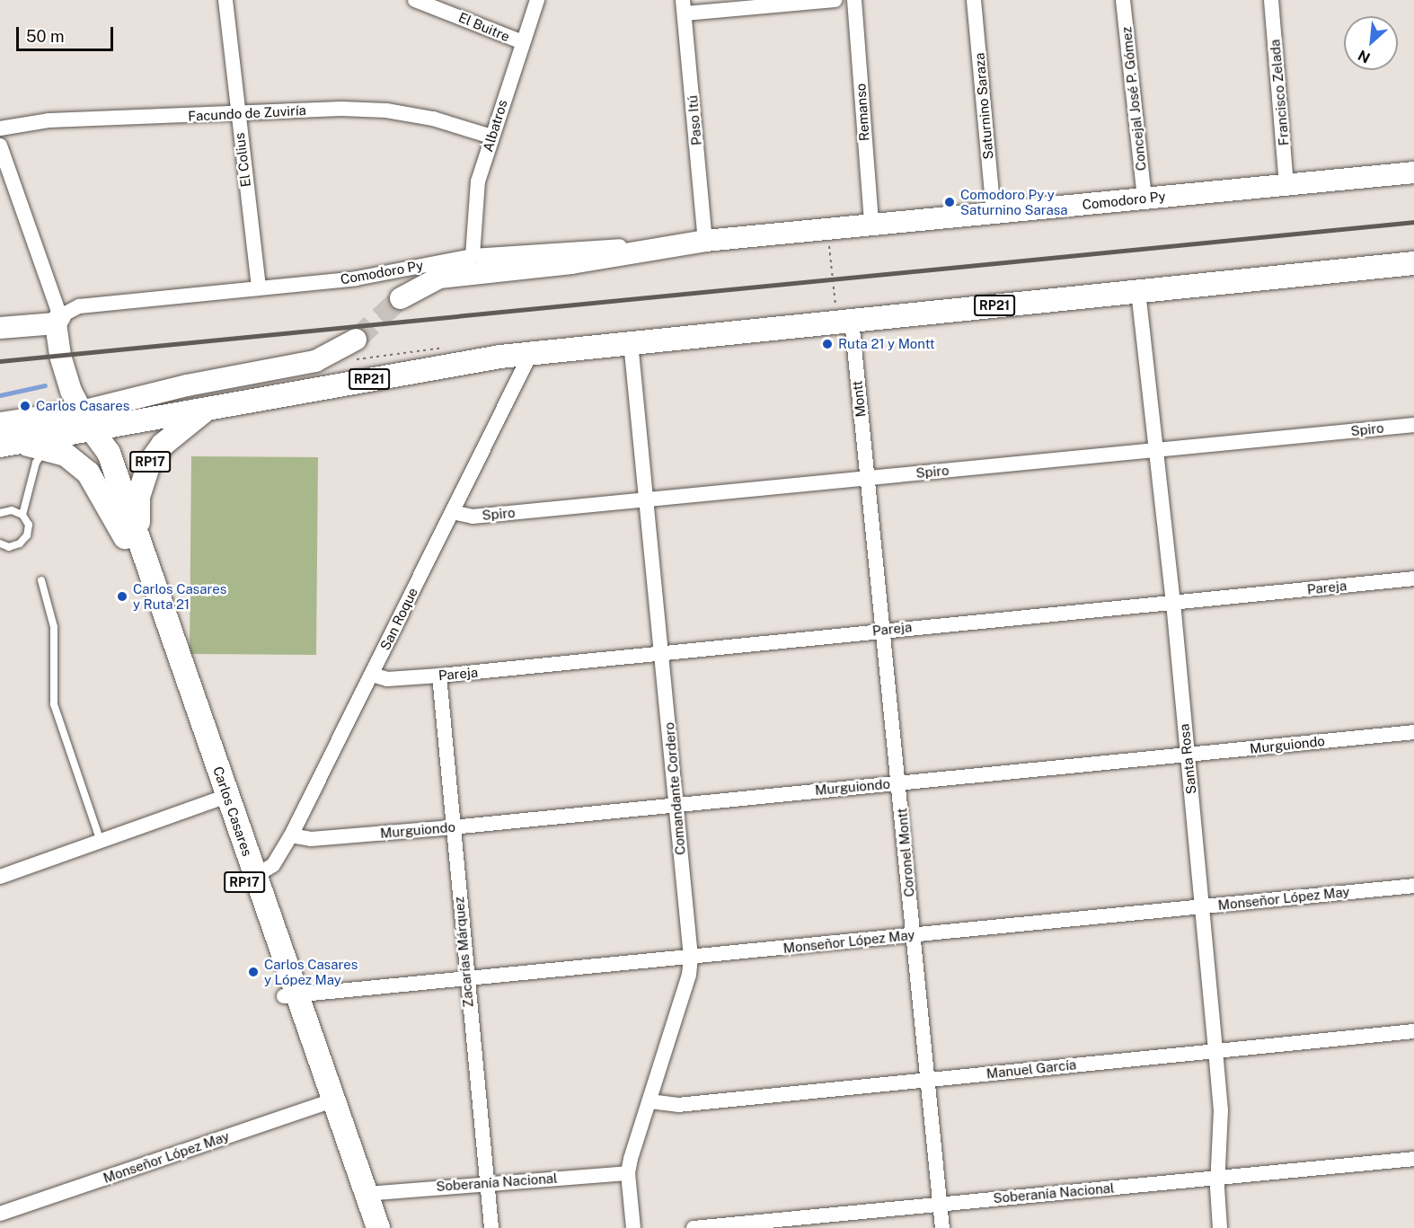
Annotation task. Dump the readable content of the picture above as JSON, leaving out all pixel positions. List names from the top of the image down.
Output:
{
  "streets": {
    "main road": [
      "Comodoro Py",
      "RP21",
      "RP17",
      "Carlos Casares"
    ],
    "street": [
      "El Buitre",
      "Francisco Zelada",
      "Concejal José P. Gómez",
      "Saturnino Saraza",
      "Remanso",
      "Facundo de Zuviría",
      "Paso Itú",
      "Albatros",
      "El Colius",
      "Montt",
      "Spiro",
      "Pareja",
      "San Roque",
      "Murguiondo",
      "Santa Rosa",
      "Comandante Cordero",
      "Coronel Montt",
      "Monseñor López May",
      "Zacarías Márquez",
      "Manuel García",
      "Soberanía Nacional"
    ]
  },
  "crossings": [
    ["El Buitre", "Albatros"],
    ["Francisco Zelada", "Comodoro Py"],
    ["Concejal José P. Gómez", "Comodoro Py"],
    ["Saturnino Saraza", "Comodoro Py"],
    ["Remanso", "Comodoro Py"],
    ["Facundo de Zuviría", "Albatros"],
    ["Facundo de Zuviría", "El Colius"],
    ["Paso Itú", "Comodoro Py"],
    ["Albatros", "Comodoro Py"],
    ["El Colius", "Comodoro Py"],
    ["Comodoro Py", "Carlos Casares"],
    ["RP21", "Montt"],
    ["RP21", "RP17"],
    ["RP21", "San Roque"],
    ["RP21", "Santa Rosa"],
    ["RP21", "Comandante Cordero"],
    ["RP21", "Carlos Casares"],
    ["Montt", "Spiro"],
    ["Montt", "Coronel Montt"],
    ["Spiro", "San Roque"],
    ["Spiro", "Santa Rosa"],
    ["Spiro", "Comandante Cordero"],
    ["Spiro", "Coronel Montt"],
    ["RP17", "Carlos Casares"],
    ["Pareja", "San Roque"],
    ["Pareja", "Santa Rosa"],
    ["Pareja", "Comandante Cordero"],
    ["Pareja", "Coronel Montt"],
    ["Pareja", "Zacarías Márquez"],
    ["San Roque", "Murguiondo"],
    ["San Roque", "Carlos Casares"],
    ["Murguiondo", "Santa Rosa"],
    ["Murguiondo", "Comandante Cordero"],
    ["Murguiondo", "Coronel Montt"],
    ["Murguiondo", "Zacarías Márquez"],
    ["Santa Rosa", "Monseñor López May"],
    ["Santa Rosa", "Manuel García"],
    ["Santa Rosa", "Soberanía Nacional"],
    ["Comandante Cordero", "Monseñor López May"],
    ["Comandante Cordero", "Manuel García"],
    ["Comandante Cordero", "Soberanía Nacional"],
    ["Carlos Casares", "Monseñor López May"],
    ["Carlos Casares", "Soberanía Nacional"],
    ["Coronel Montt", "Monseñor López May"],
    ["Coronel Montt", "Manuel García"],
    ["Coronel Montt", "Soberanía Nacional"],
    ["Monseñor López May", "Zacarías Márquez"],
    ["Zacarías Márquez", "Soberanía Nacional"]
  ],
  "places": [
    "Comodoro Py y Saturnino Sarasa",
    "Ruta 21 y Montt",
    "Carlos Casares",
    "Carlos Casares y Ruta 21",
    "Carlos Casares y López May"
  ],
  "scale_bar": "50 m",
  "north": "bottom left"
}
